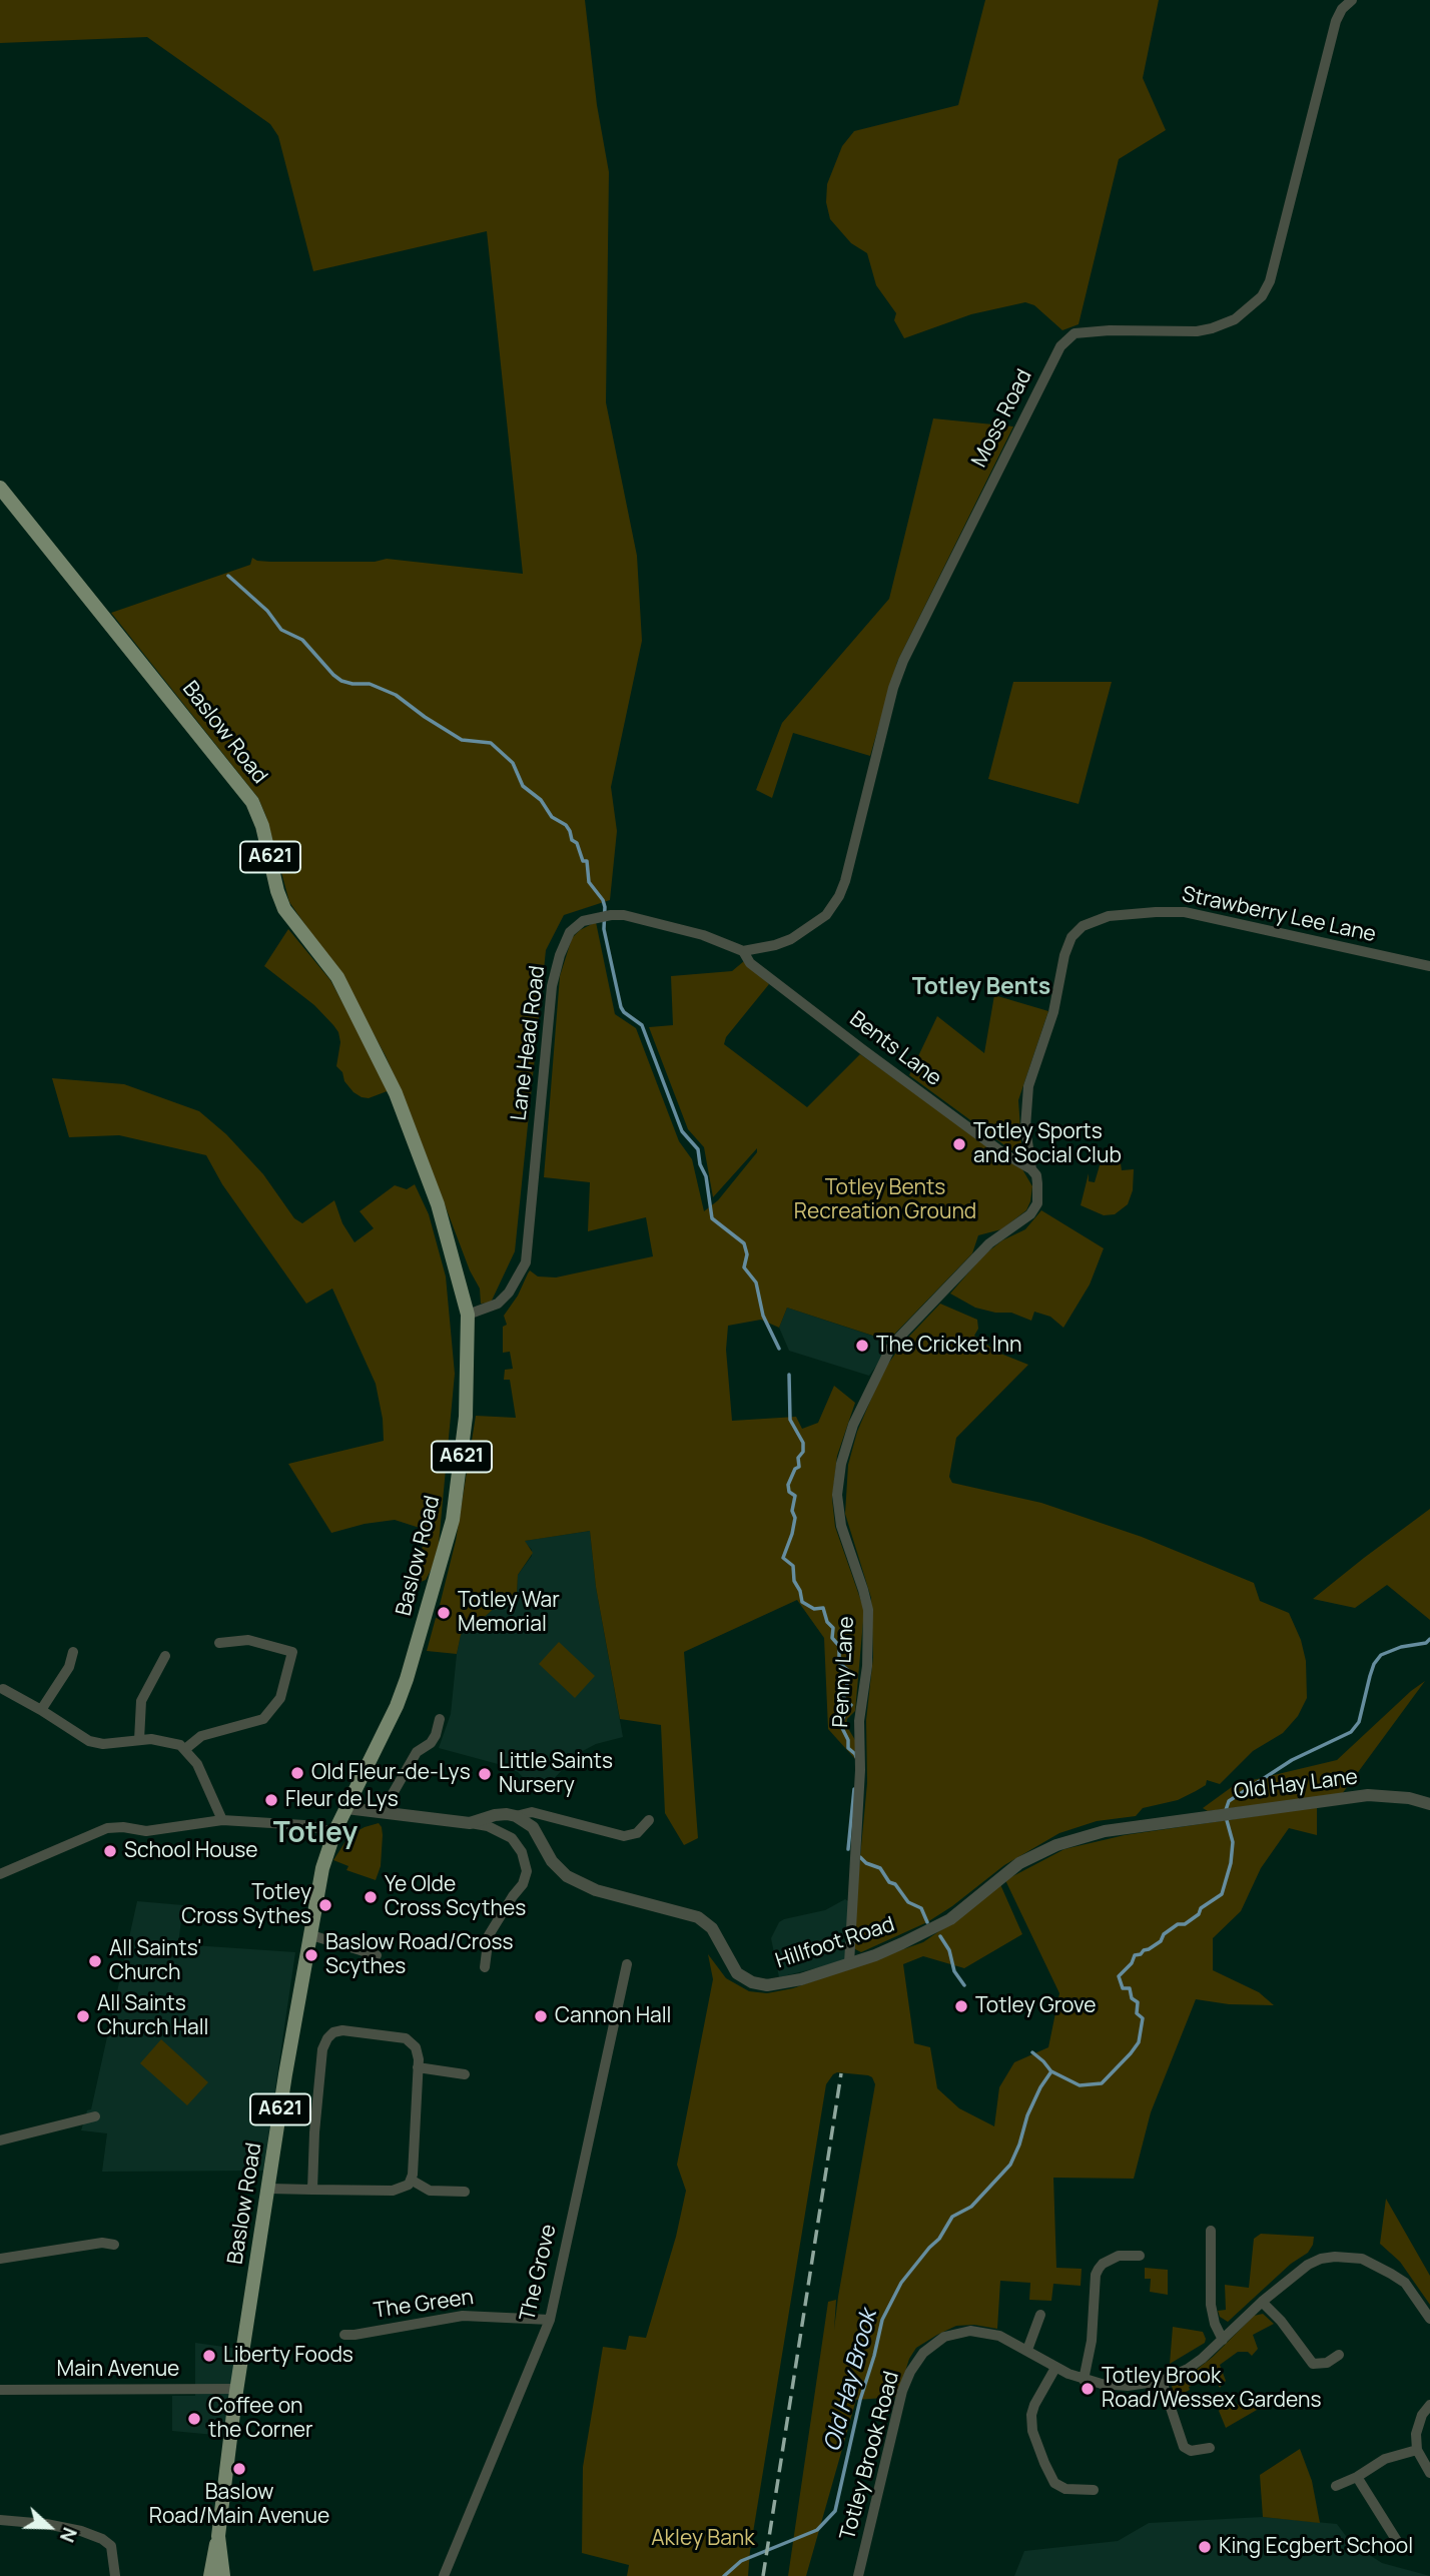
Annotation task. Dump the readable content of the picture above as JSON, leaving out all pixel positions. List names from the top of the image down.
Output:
{
  "streets": {
    "main road": ["Baslow Road", "A621"],
    "street": [
      "Moss Road",
      "Strawberry Lee Lane",
      "Lane Head Road",
      "Bents Lane",
      "Penny Lane",
      "Old Hay Lane",
      "Hillfoot Road",
      "The Grove",
      "The Green",
      "Main Avenue",
      "Totley Brook Road"
    ]
  },
  "crossings": [
    ["Moss Road", "Lane Head Road"],
    ["Moss Road", "Bents Lane"],
    ["Baslow Road", "A621"],
    ["Baslow Road", "Lane Head Road"],
    ["Baslow Road", "Main Avenue"],
    ["Strawberry Lee Lane", "Bents Lane"],
    ["Strawberry Lee Lane", "Penny Lane"],
    ["Lane Head Road", "Bents Lane"],
    ["Bents Lane", "Penny Lane"],
    ["Penny Lane", "Hillfoot Road"],
    ["Old Hay Lane", "Hillfoot Road"],
    ["The Grove", "The Green"]
  ],
  "districts": ["Totley Bents", "Totley"],
  "water": ["Old Hay Brook"],
  "parks": ["Totley Bents Recreation Ground", "Akley Bank"],
  "places": [
    "Totley Sports and Social Club",
    "The Cricket Inn",
    "Totley War Memorial",
    "Old Fleur-de-Lys",
    "Little Saints Nursery",
    "Fleur de Lys",
    "School House",
    "Ye Olde Cross Scythes",
    "Totley Cross Sythes",
    "Baslow Road/Cross Scythes",
    "All Saints' Church",
    "Totley Grove",
    "All Saints Church Hall",
    "Cannon Hall",
    "Liberty Foods",
    "Totley Brook Road/Wessex Gardens",
    "Coffee on the Corner",
    "Baslow Road/Main Avenue",
    "King Ecgbert School"
  ],
  "north": "right"
}
